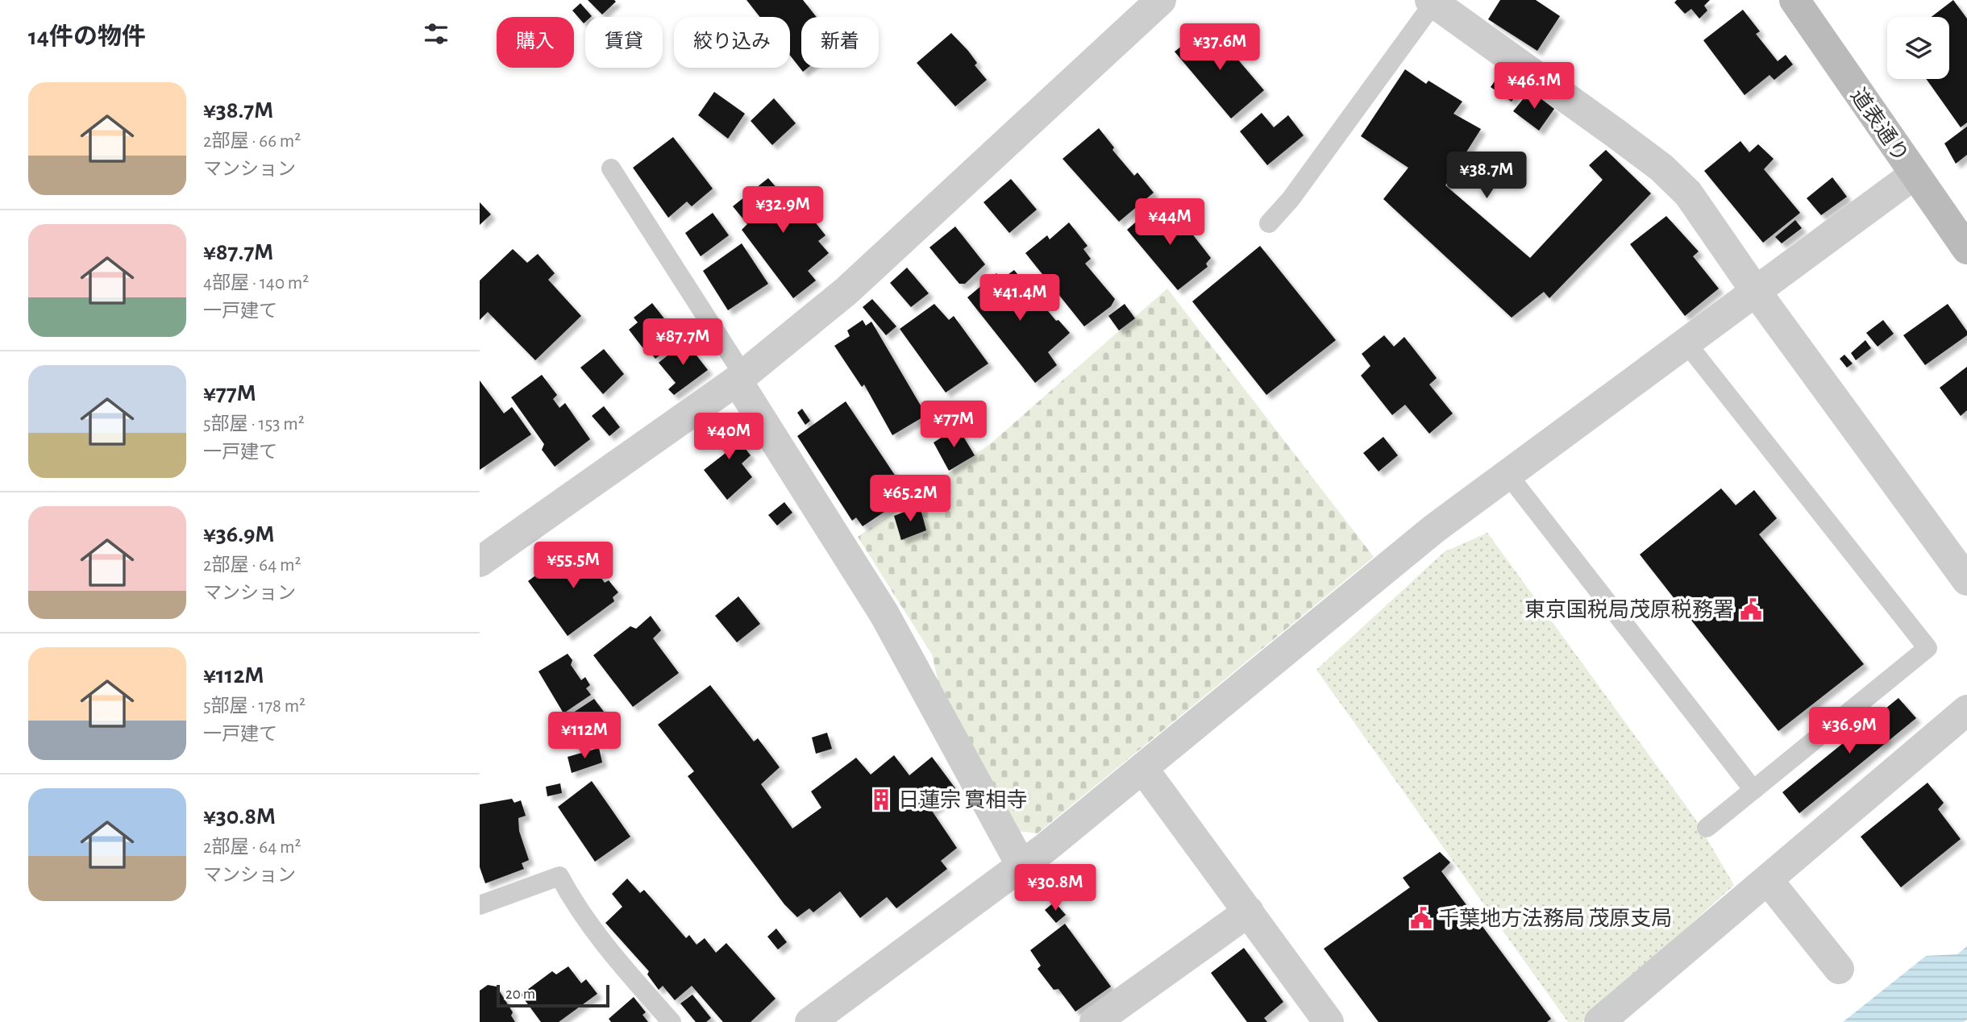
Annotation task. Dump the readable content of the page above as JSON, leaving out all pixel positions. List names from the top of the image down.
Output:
{
  "streets": {
    "street": ["道表通り"]
  },
  "places": {
    "public building": ["東京国税局茂原税務署", "千葉地方法務局 茂原支局"],
    "building": ["日蓮宗 實相寺"]
  },
  "scale_bar": "20 m",
  "page": {
    "heading": "14件の物件",
    "chip": [
      "購入",
      "賃貸",
      "絞り込み",
      "新着"
    ],
    "price": [
      "¥37.6M",
      "¥46.1M",
      "¥38.7M",
      "¥32.9M",
      "¥44M",
      "¥41.4M",
      "¥87.7M",
      "¥77M",
      "¥40M",
      "¥65.2M",
      "¥55.5M",
      "¥36.9M",
      "¥112M",
      "¥30.8M"
    ],
    "list": [
      {
        "name": "¥38.7M",
        "note": "2部屋 · 66 m² · マンション"
      },
      {
        "name": "¥87.7M",
        "note": "4部屋 · 140 m² · 一戸建て"
      },
      {
        "name": "¥77M",
        "note": "5部屋 · 153 m² · 一戸建て"
      },
      {
        "name": "¥36.9M",
        "note": "2部屋 · 64 m² · マンション"
      },
      {
        "name": "¥112M",
        "note": "5部屋 · 178 m² · 一戸建て"
      },
      {
        "name": "¥30.8M",
        "note": "2部屋 · 64 m² · マンション"
      }
    ],
    "scale": "20 m"
  }
}
